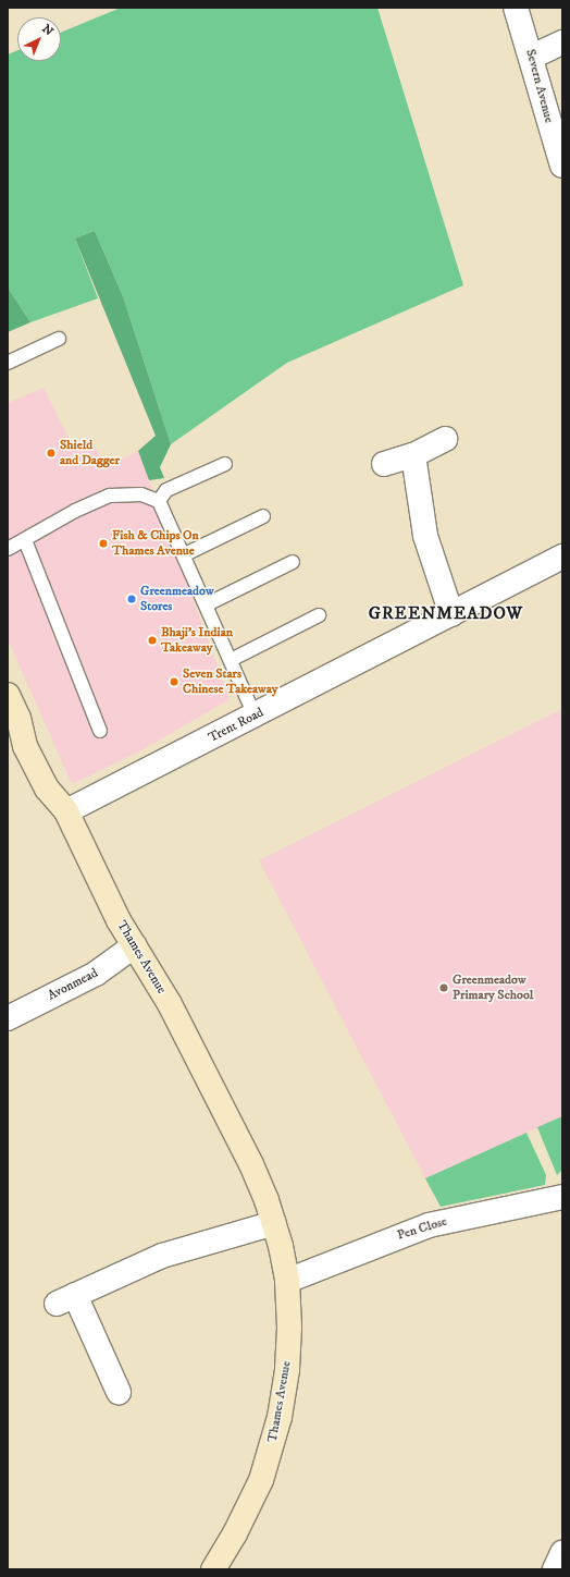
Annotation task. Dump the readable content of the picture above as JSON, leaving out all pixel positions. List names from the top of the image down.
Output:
{
  "streets": {
    "street": [
      "Severn Avenue",
      "Trent Road",
      "Thames Avenue",
      "Avonmead",
      "Pen Close"
    ]
  },
  "crossings": [
    ["Trent Road", "Thames Avenue"],
    ["Thames Avenue", "Avonmead"],
    ["Thames Avenue", "Pen Close"]
  ],
  "districts": ["GREENMEADOW"],
  "places": [
    "Shield and Dagger",
    "Fish & Chips On Thames Avenue",
    "Greenmeadow Stores",
    "Bhaji's Indian Takeaway",
    "Seven Stars Chinese Takeaway",
    "Greenmeadow Primary School"
  ],
  "north": "top right"
}
